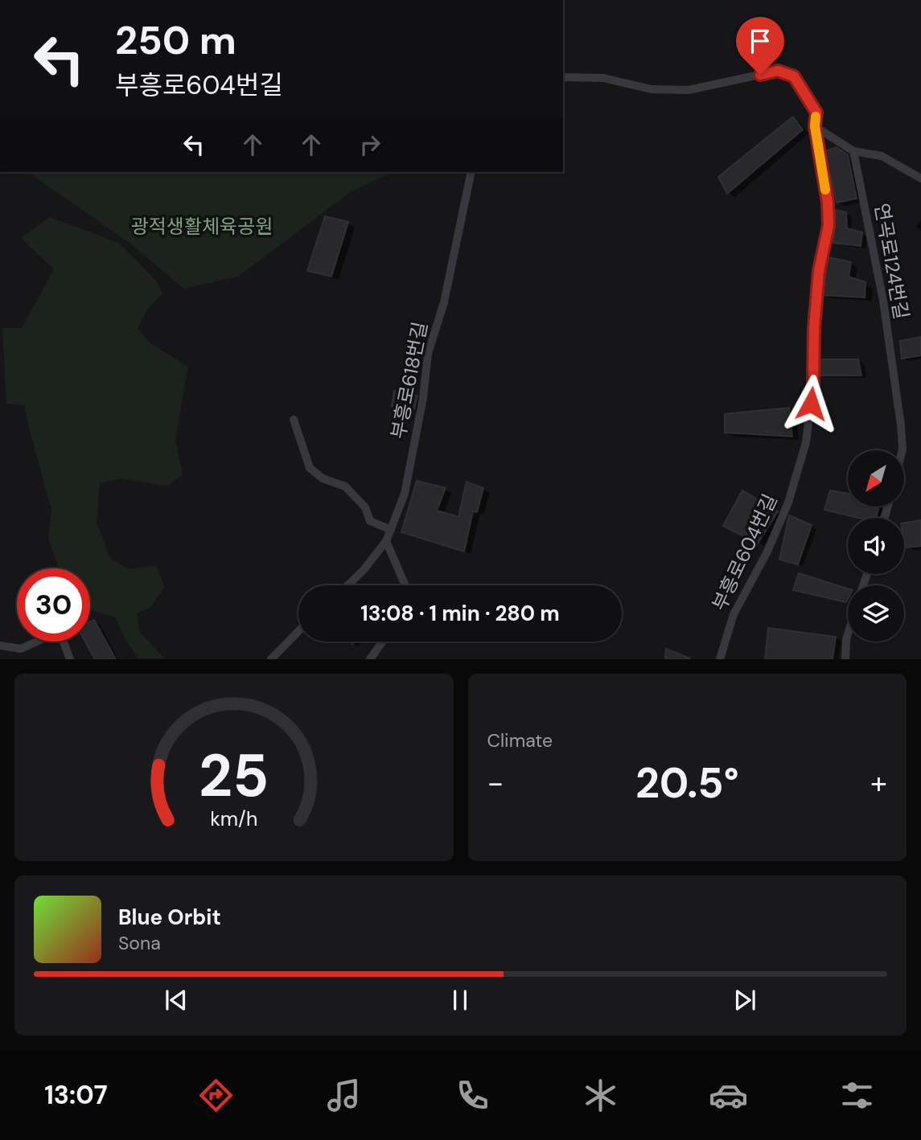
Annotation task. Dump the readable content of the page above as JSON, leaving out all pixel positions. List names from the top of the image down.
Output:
{
  "streets": {
    "street": ["연곡로124번길", "부흥로618번길", "부흥로604번길"]
  },
  "parks": ["광적생활체육공원"],
  "north": "bottom left",
  "page": {
    "turn": ["250 m", "부흥로604번길"],
    "limit": "30",
    "trip": "13:08 · 1 min · 280 m",
    "tile": "Climate",
    "heat": ["−", "20.5°", "+"],
    "song": ["Blue Orbit", "Sona"],
    "tabs": "13:07",
    "gauge": ["25", "km/h"]
  }
}
